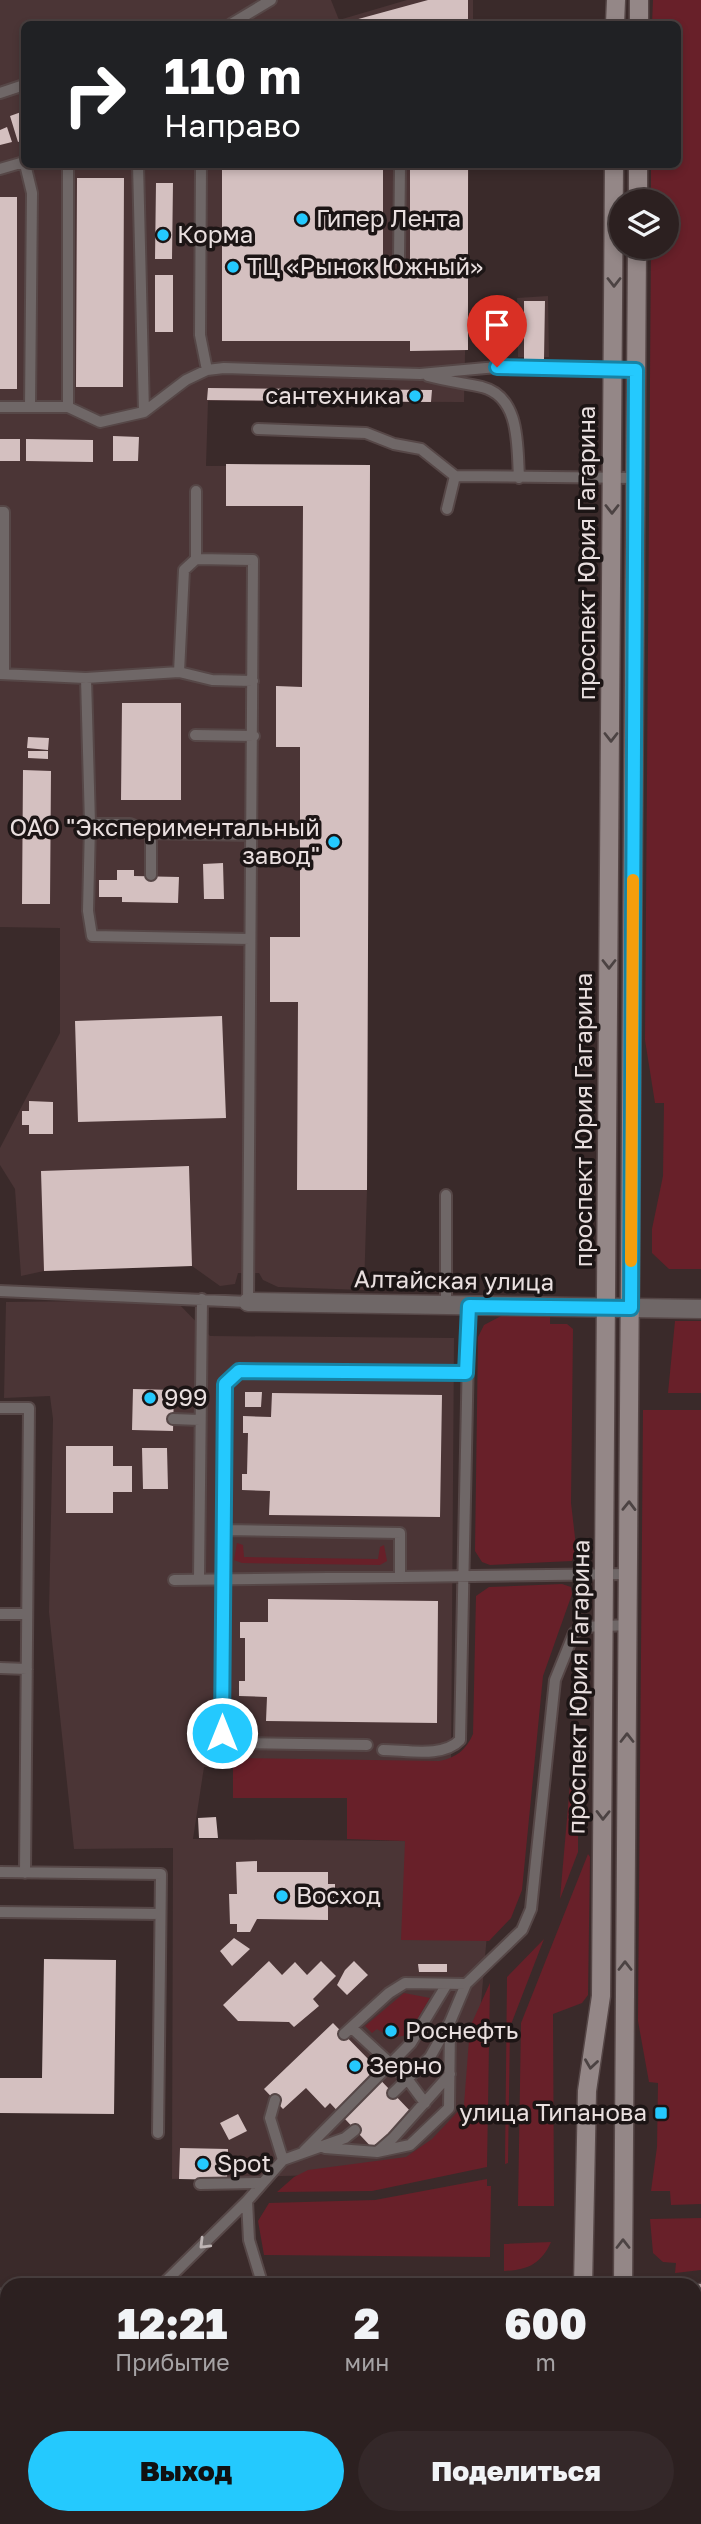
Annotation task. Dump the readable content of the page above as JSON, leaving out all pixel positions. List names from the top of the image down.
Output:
{
  "streets": {
    "main road": ["проспект Юрия Гагарина"],
    "street": ["Алтайская улица"]
  },
  "crossings": [
    ["проспект Юрия Гагарина", "Алтайская улица"]
  ],
  "places": {
    "other": [
      "Гипер Лента",
      "Корма",
      "ТЦ «Рынок Южный»",
      "сантехника",
      "ОАО \"Экспериментальный завод\"",
      "999",
      "Восход",
      "Роснефть",
      "Зерно",
      "Spot"
    ],
    "transit": ["улица Типанова"]
  },
  "page": {
    "turn": ["110 m", "Направо"],
    "eta": [
      "12:21",
      "Прибытие",
      "2",
      "мин",
      "600",
      "m"
    ],
    "buttons": ["Выход", "Поделиться"]
  }
}
